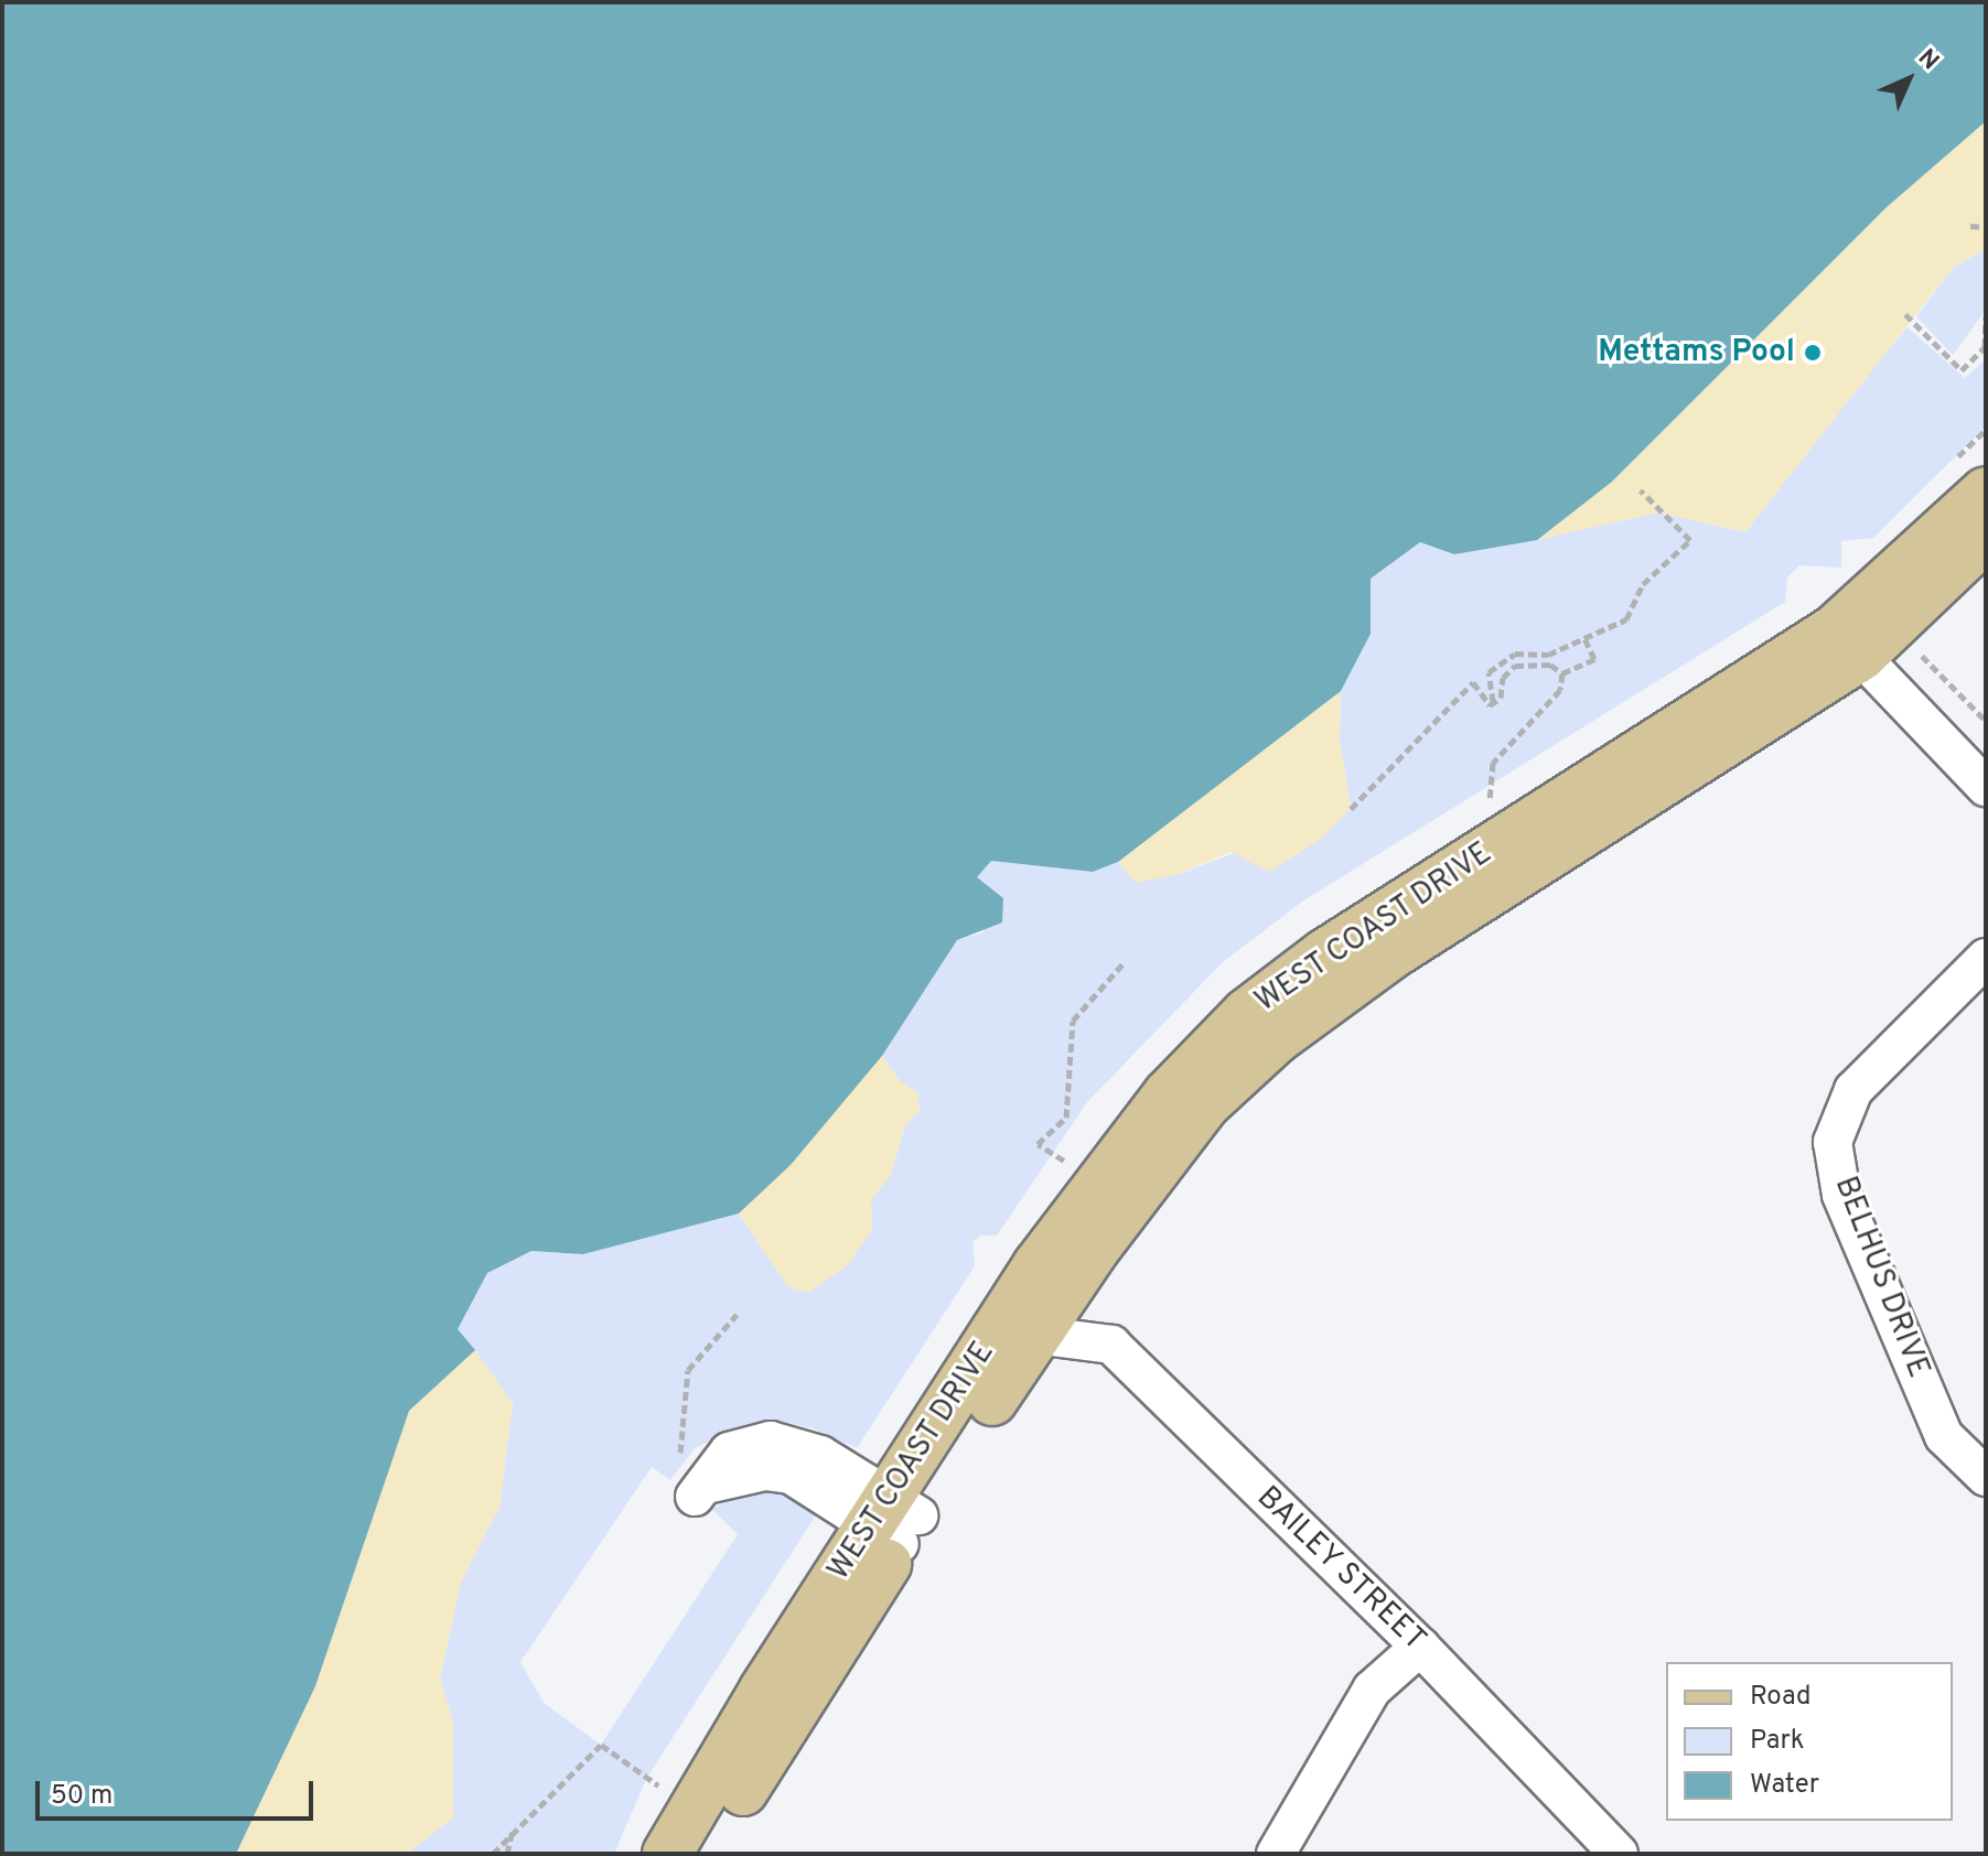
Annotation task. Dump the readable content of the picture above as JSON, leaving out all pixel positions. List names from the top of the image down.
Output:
{
  "streets": {
    "main road": ["WEST COAST DRIVE"],
    "street": ["BELHUS DRIVE", "BAILEY STREET"]
  },
  "crossings": [
    ["WEST COAST DRIVE", "BAILEY STREET"]
  ],
  "places": ["Mettams Pool"],
  "legend": ["Road", "Park", "Water"],
  "scale_bar": "50 m",
  "north": "top right"
}
